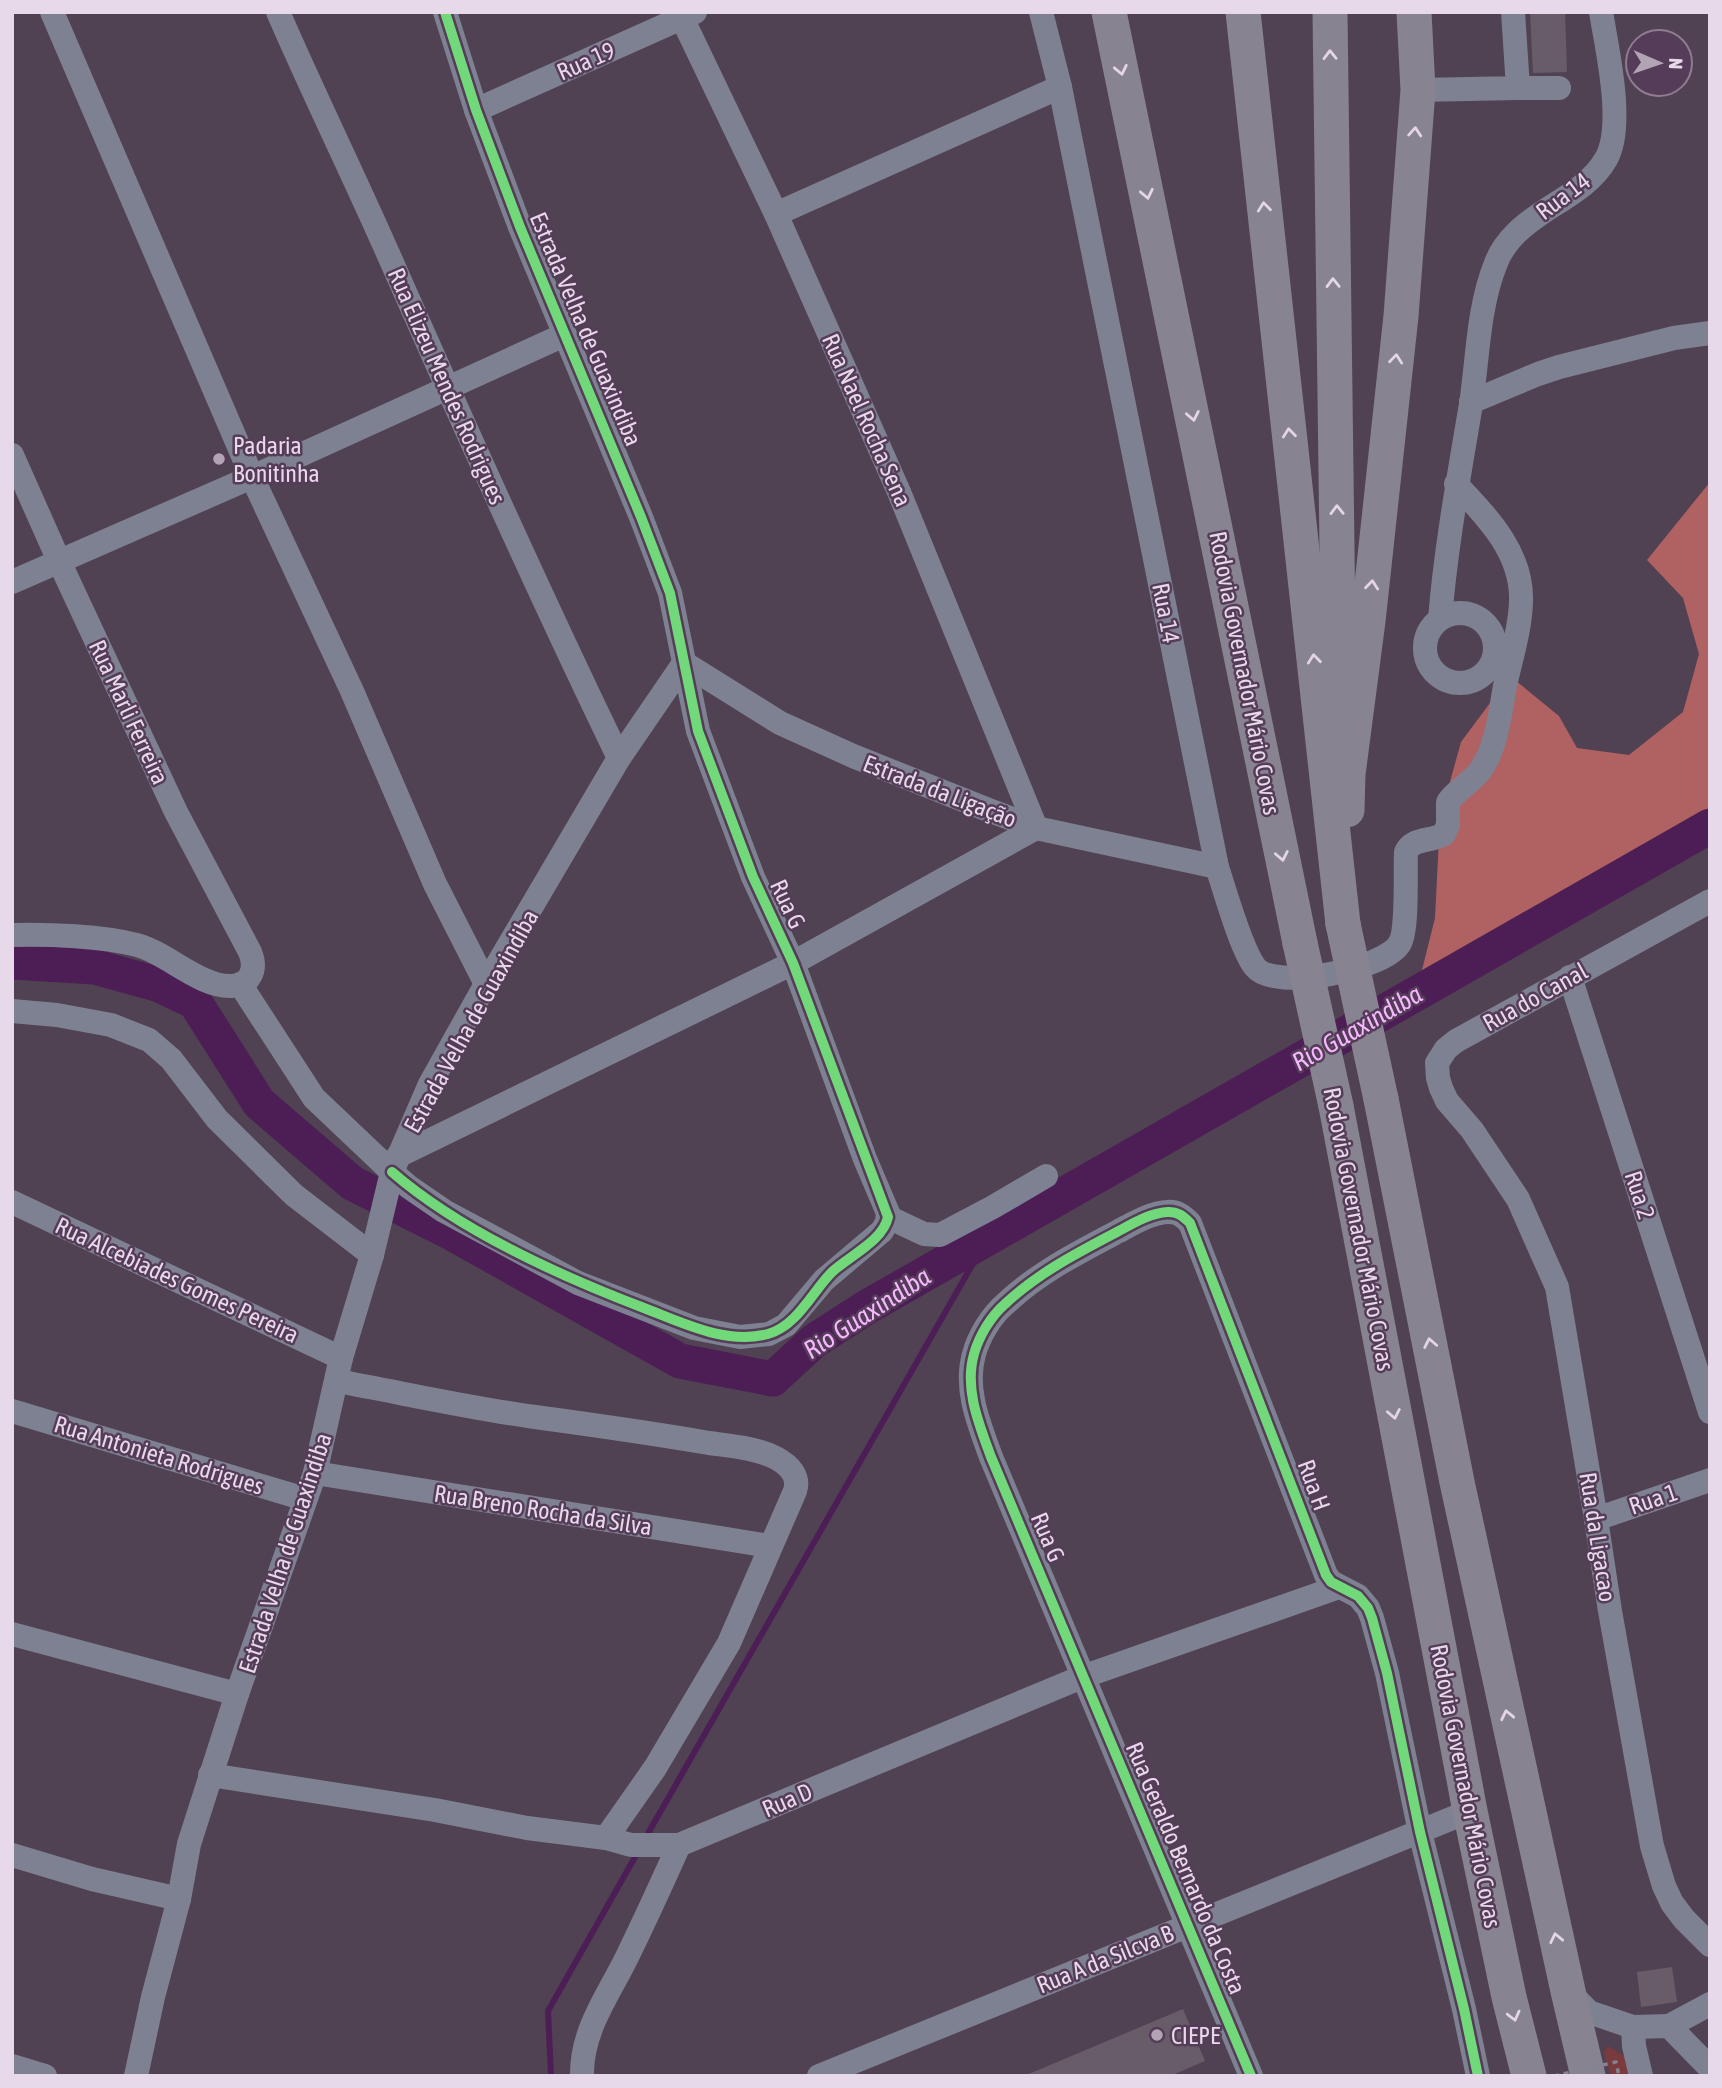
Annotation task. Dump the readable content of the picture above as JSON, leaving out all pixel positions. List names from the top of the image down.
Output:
{
  "streets": {
    "highway": ["Rodovia Governador Mário Covas"],
    "street": [
      "Rua 19",
      "Rua 14",
      "Estrada Velha de Guaxindiba",
      "Rua Elizeu Mendes Rodrigues",
      "Rua Nael Rocha Sena",
      "Rua Marli Ferreira",
      "Estrada da Ligação",
      "Rua G",
      "Rua do Canal",
      "Rua 2",
      "Rua Alcebiades Gomes Pereira",
      "Rua Antonieta Rodrigues",
      "Rua H",
      "Rua 1",
      "Rua Breno Rocha da Silva",
      "Rua da Ligacao",
      "Rua D",
      "Rua Geraldo Bernardo da Costa",
      "Rua A da Silcva B"
    ]
  },
  "crossings": [
    ["Rua 19", "Estrada Velha de Guaxindiba"],
    ["Rua 19", "Rua Nael Rocha Sena"],
    ["Rua 14", "Estrada da Ligação"],
    ["Estrada Velha de Guaxindiba", "Rua Elizeu Mendes Rodrigues"],
    ["Estrada Velha de Guaxindiba", "Rua Marli Ferreira"],
    ["Estrada Velha de Guaxindiba", "Estrada da Ligação"],
    ["Estrada Velha de Guaxindiba", "Rua G"],
    ["Estrada Velha de Guaxindiba", "Rua Alcebiades Gomes Pereira"],
    ["Estrada Velha de Guaxindiba", "Rua Antonieta Rodrigues"],
    ["Estrada Velha de Guaxindiba", "Rua Breno Rocha da Silva"],
    ["Rua Nael Rocha Sena", "Estrada da Ligação"],
    ["Rodovia Governador Mário Covas", "Rua A da Silcva B"],
    ["Rua Marli Ferreira", "Rua G"],
    ["Estrada da Ligação", "Rua G"],
    ["Rua G", "Rua H"],
    ["Rua G", "Rua D"],
    ["Rua G", "Rua Geraldo Bernardo da Costa"],
    ["Rua do Canal", "Rua 2"],
    ["Rua do Canal", "Rua da Ligacao"],
    ["Rua Alcebiades Gomes Pereira", "Rua Breno Rocha da Silva"],
    ["Rua H", "Rua D"],
    ["Rua H", "Rua A da Silcva B"],
    ["Rua 1", "Rua da Ligacao"],
    ["Rua D", "Rua Geraldo Bernardo da Costa"],
    ["Rua Geraldo Bernardo da Costa", "Rua A da Silcva B"]
  ],
  "water": ["Rio Guaxindiba"],
  "places": ["Padaria Bonitinha", "CIEPE"],
  "north": "right"
}
